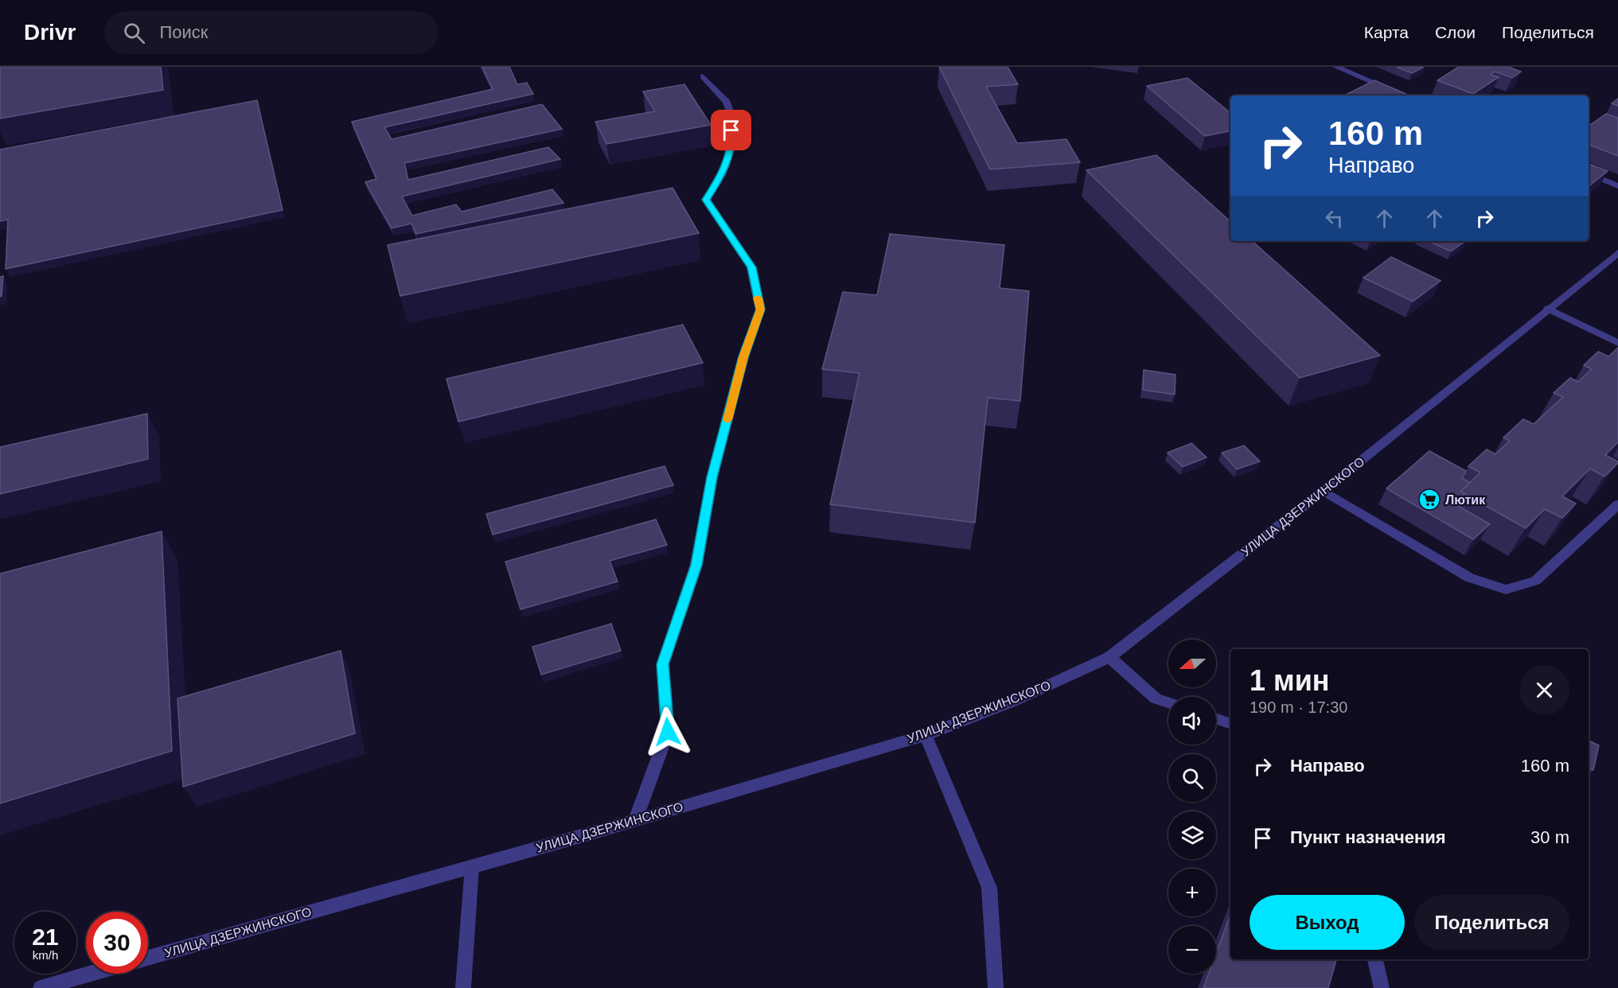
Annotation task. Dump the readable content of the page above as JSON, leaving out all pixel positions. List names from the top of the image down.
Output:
{
  "streets": {
    "street": ["УЛИЦА ДЗЕРЖИНСКОГО"]
  },
  "places": {
    "supermarket": ["Лютик"]
  },
  "north": "left",
  "page": {
    "header": "Drivr",
    "search": "Поиск",
    "nav": ["Карта", "Слои", "Поделиться"],
    "turn": ["160 m", "Направо"],
    "map_buttons": ["+", "−"],
    "heading": ["1 мин", "190 m · 17:30"],
    "list": [
      {
        "name": "Направо",
        "value": "160 m"
      },
      {
        "name": "Пункт назначения",
        "value": "30 m"
      }
    ],
    "buttons": ["Выход", "Поделиться"],
    "speed": "21 km/h",
    "limit": "30"
  }
}
